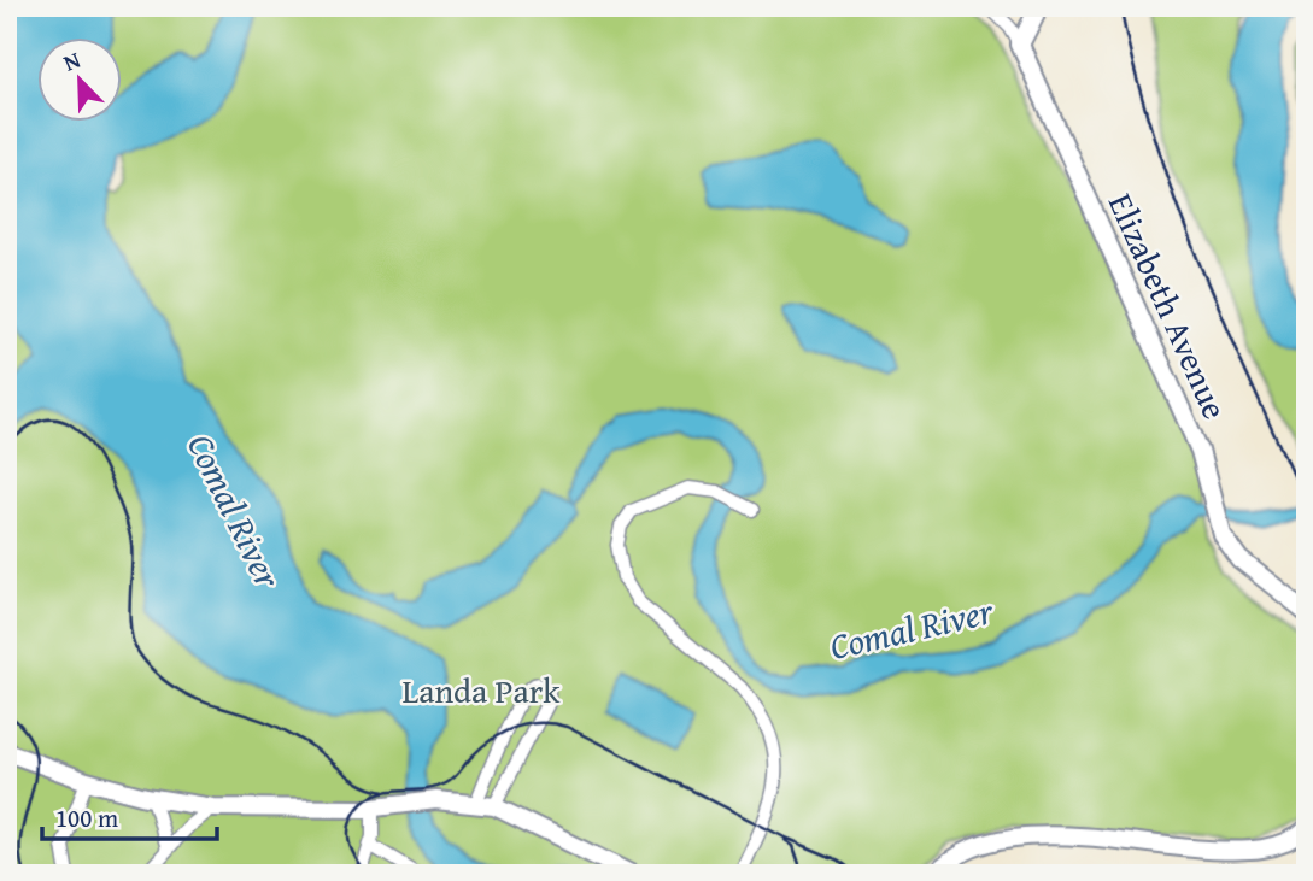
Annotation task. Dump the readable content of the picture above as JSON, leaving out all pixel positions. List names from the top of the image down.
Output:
{
  "streets": {
    "street": ["Elizabeth Avenue"]
  },
  "water": ["Comal River"],
  "parks": ["Landa Park"],
  "scale_bar": "100 m",
  "north": "top left"
}
